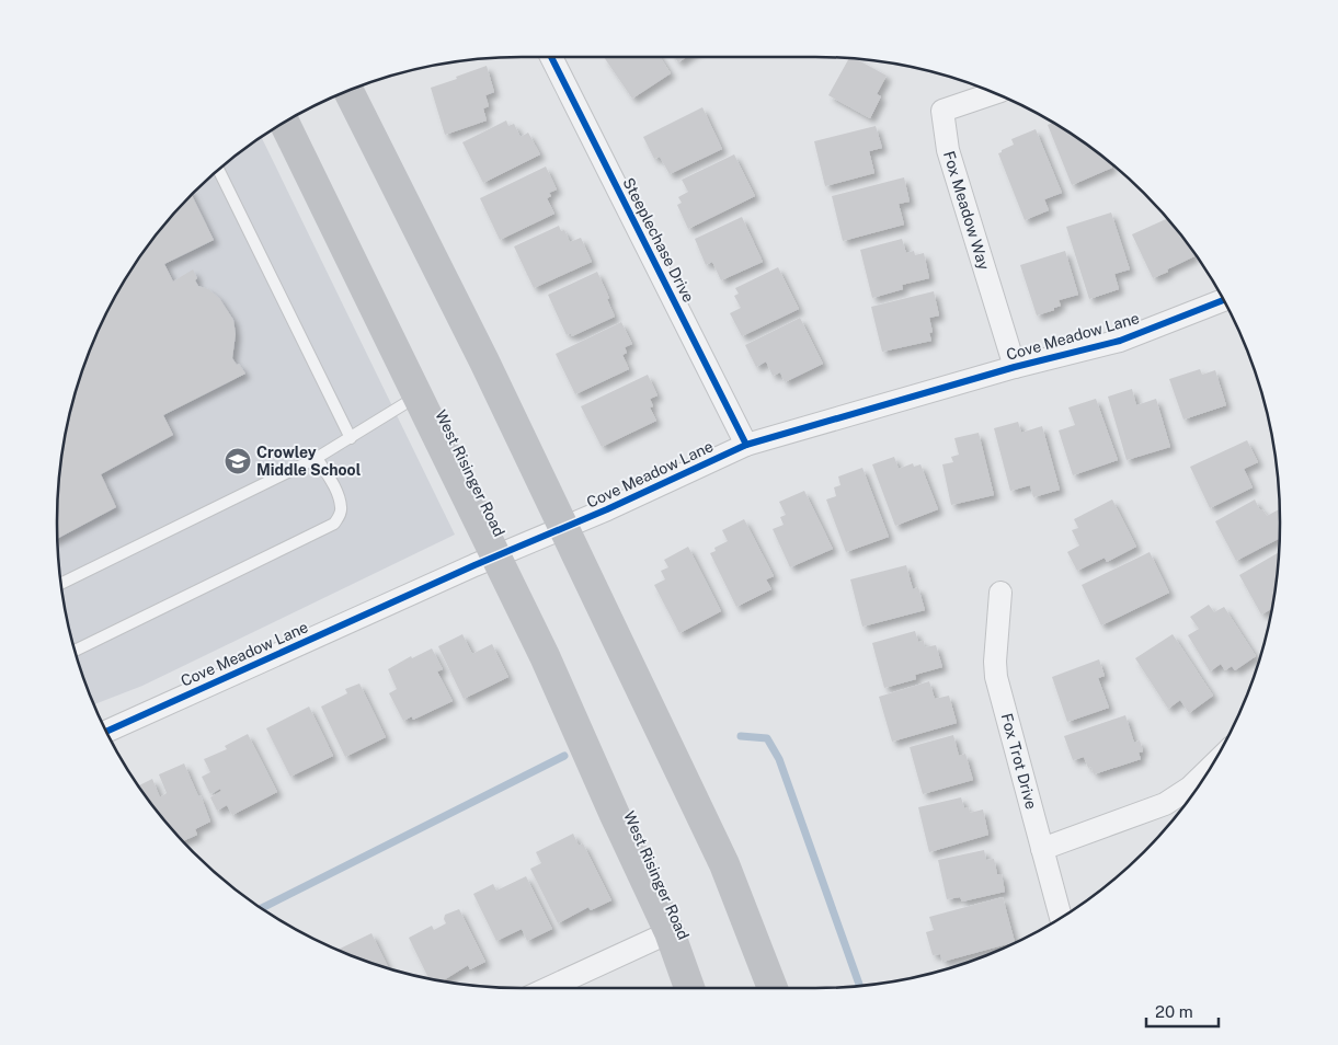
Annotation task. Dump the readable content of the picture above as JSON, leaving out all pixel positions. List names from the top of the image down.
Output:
{
  "streets": {
    "main road": ["West Risinger Road"],
    "street": [
      "Fox Meadow Way",
      "Steeplechase Drive",
      "Cove Meadow Lane",
      "Fox Trot Drive"
    ]
  },
  "crossings": [
    ["Fox Meadow Way", "Cove Meadow Lane"],
    ["Steeplechase Drive", "Cove Meadow Lane"],
    ["Cove Meadow Lane", "West Risinger Road"]
  ],
  "places": {
    "school or university": ["Crowley Middle School"]
  },
  "scale_bar": "20 m"
}
